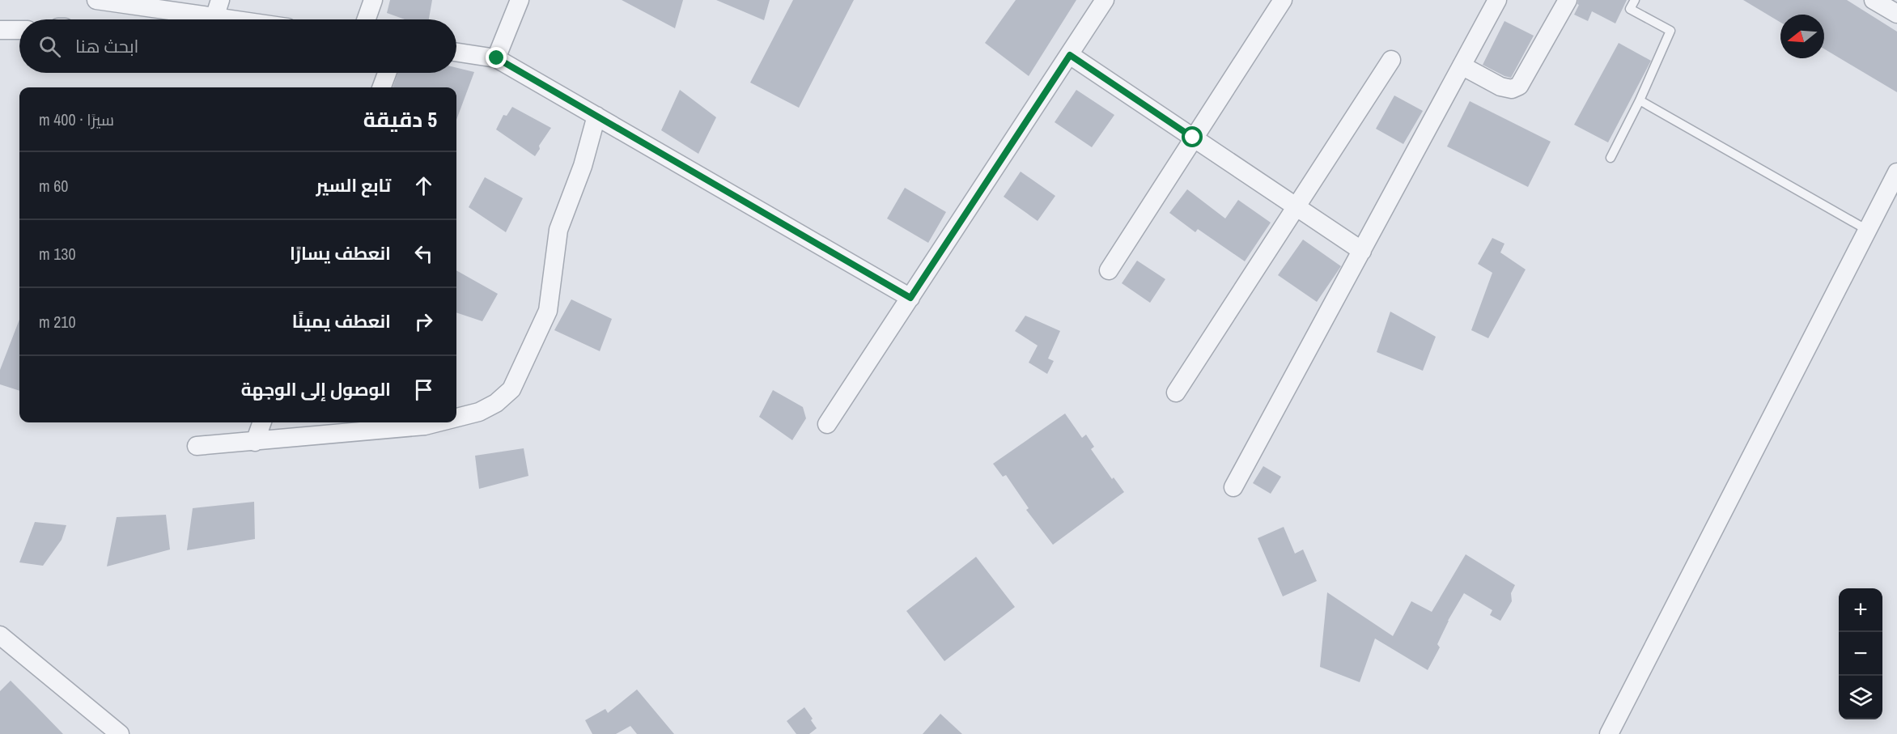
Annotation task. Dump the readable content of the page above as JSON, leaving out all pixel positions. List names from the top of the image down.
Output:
{
  "north": "left",
  "page": {
    "search": "ابحث هنا",
    "heading": ["5 دقيقة", "سيرًا · 400 m"],
    "list": [
      ["تابع السير", "60 m"],
      ["انعطف يسارًا", "130 m"],
      ["انعطف يمينًا", "210 m"],
      "الوصول إلى الوجهة"
    ],
    "map_buttons": ["+", "−"]
  }
}
